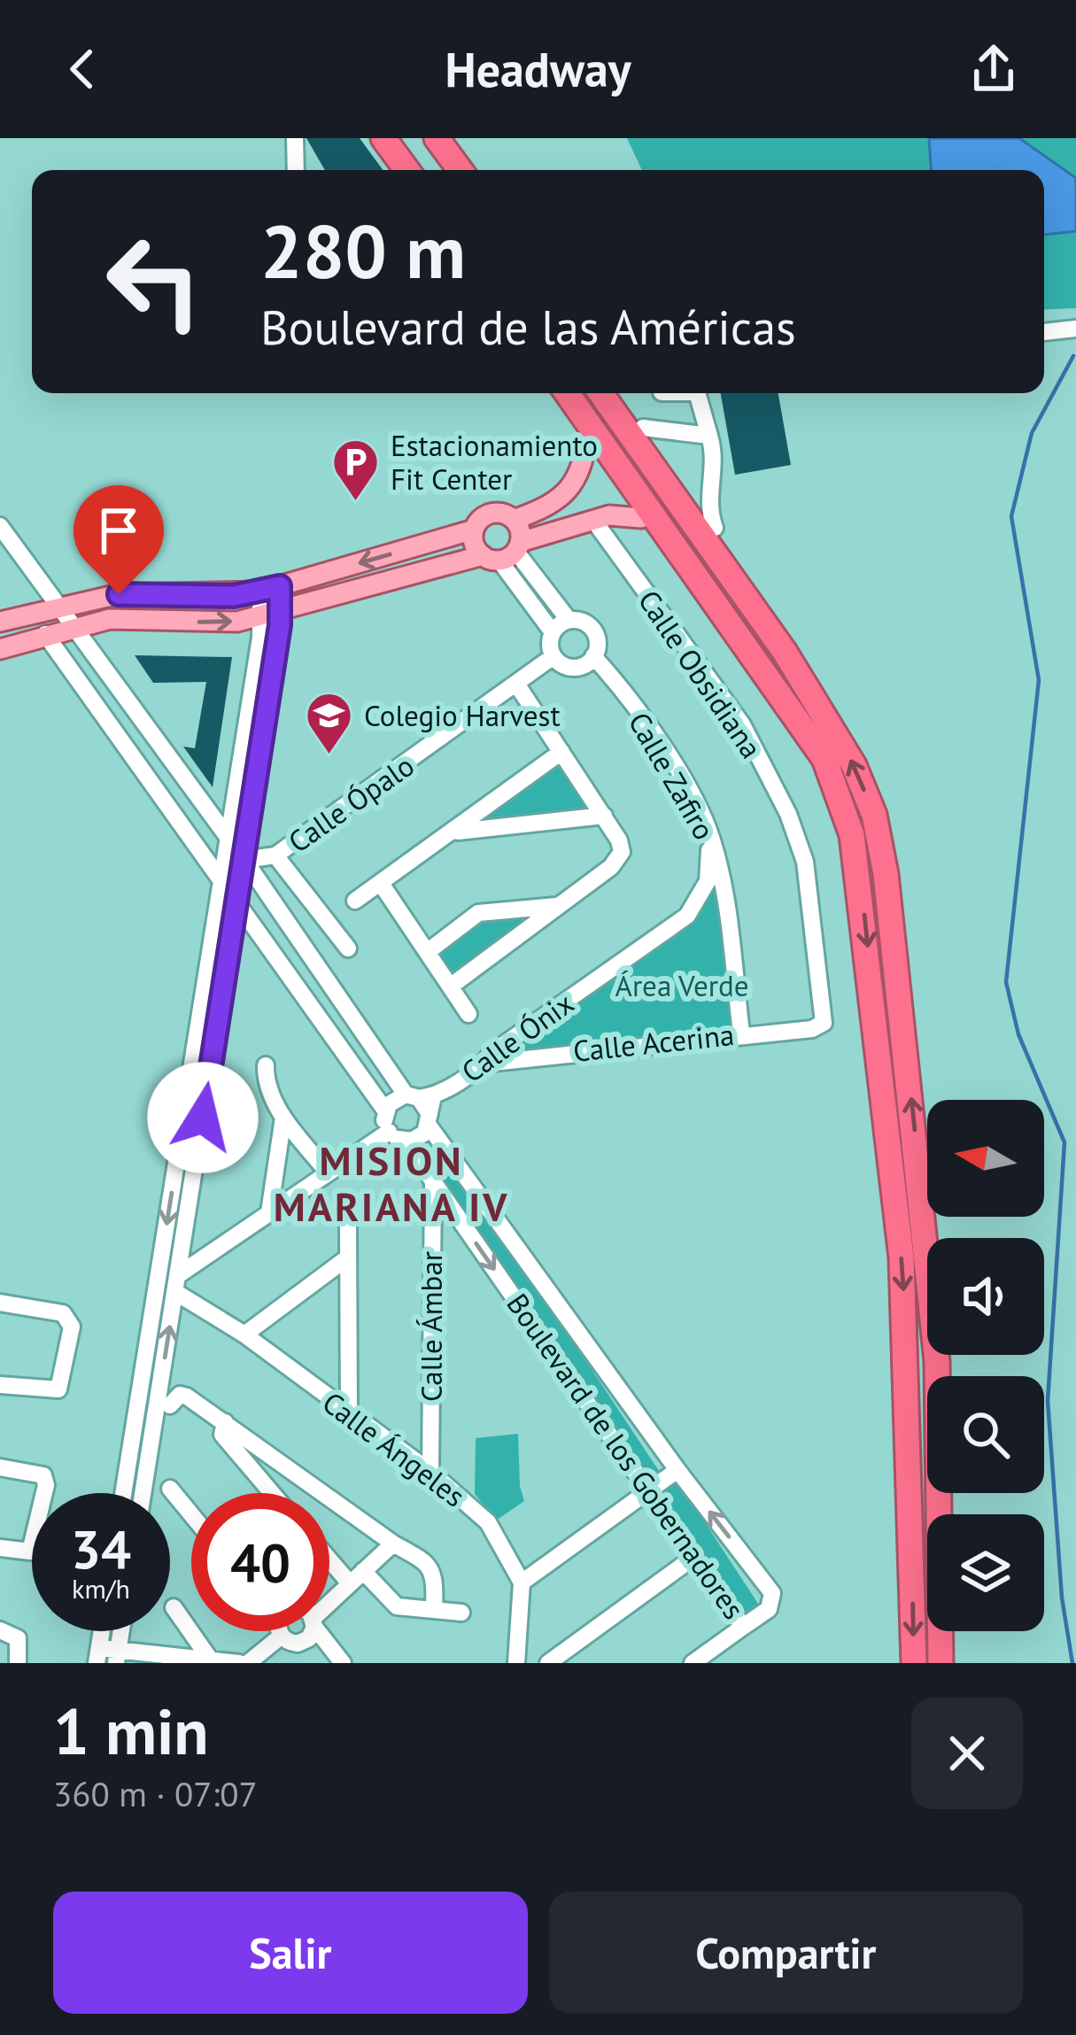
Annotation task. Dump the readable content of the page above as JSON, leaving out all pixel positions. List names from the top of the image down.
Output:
{
  "streets": {
    "street": [
      "Calle Obsidiana",
      "Calle Zafiro",
      "Calle Ópalo",
      "Calle Ónix",
      "Calle Acerina",
      "Calle Ámbar",
      "Calle Ángeles",
      "Boulevard de los Gobernadores"
    ]
  },
  "crossings": [
    ["Calle Obsidiana", "Calle Acerina"],
    ["Calle Zafiro", "Calle Ópalo"],
    ["Calle Zafiro", "Calle Ónix"],
    ["Calle Zafiro", "Calle Acerina"],
    ["Calle Ópalo", "Boulevard de los Gobernadores"],
    ["Calle Ónix", "Calle Acerina"],
    ["Calle Ónix", "Boulevard de los Gobernadores"],
    ["Calle Ámbar", "Calle Ángeles"],
    ["Calle Ámbar", "Boulevard de los Gobernadores"]
  ],
  "districts": ["MISION MARIANA IV"],
  "parks": ["Área Verde"],
  "places": {
    "parking": ["Estacionamiento Fit Center"],
    "school or university": ["Colegio Harvest"]
  },
  "north": "left",
  "page": {
    "header": "Headway",
    "turn": ["280 m", "Boulevard de las Américas"],
    "speed": "34 km/h",
    "limit": "40",
    "heading": ["1 min", "360 m · 07:07"],
    "buttons": ["Salir", "Compartir"]
  }
}
